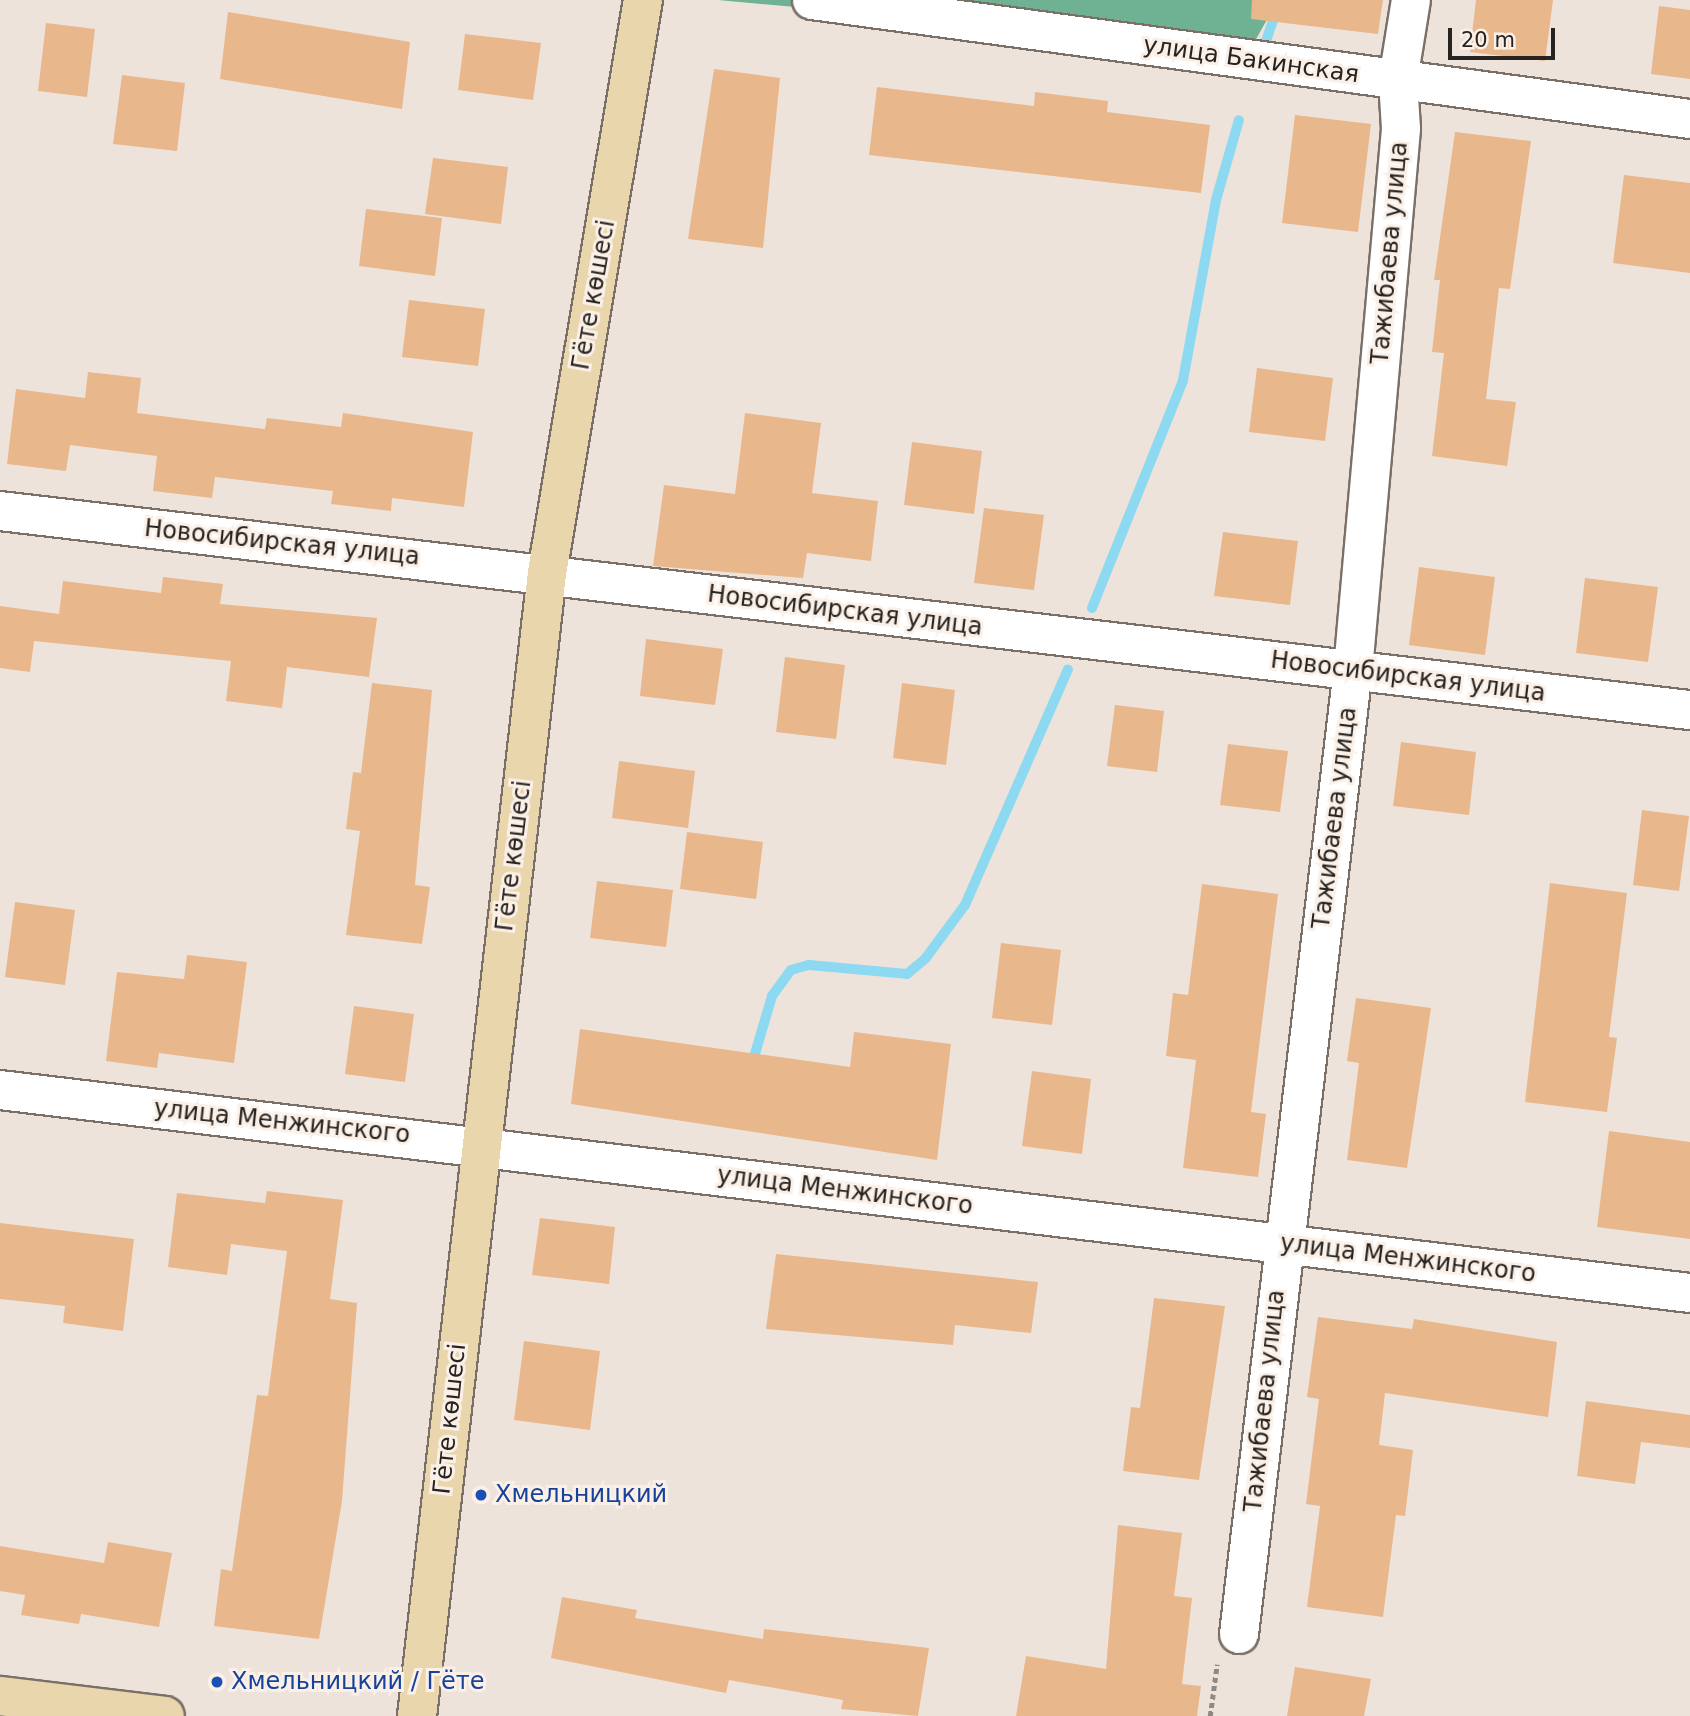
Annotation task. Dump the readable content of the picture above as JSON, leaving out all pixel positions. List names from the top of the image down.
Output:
{
  "streets": {
    "main road": ["Гёте көшесі"],
    "street": [
      "улица Бакинская",
      "Тажибаева улица",
      "Новосибирская улица",
      "улица Менжинского"
    ]
  },
  "crossings": [
    ["улица Бакинская", "Тажибаева улица"],
    ["Тажибаева улица", "Новосибирская улица"],
    ["Тажибаева улица", "улица Менжинского"],
    ["Гёте көшесі", "Новосибирская улица"],
    ["Гёте көшесі", "улица Менжинского"]
  ],
  "places": ["Хмельницкий", "Хмельницкий / Гёте"],
  "scale_bar": "20 m"
}
